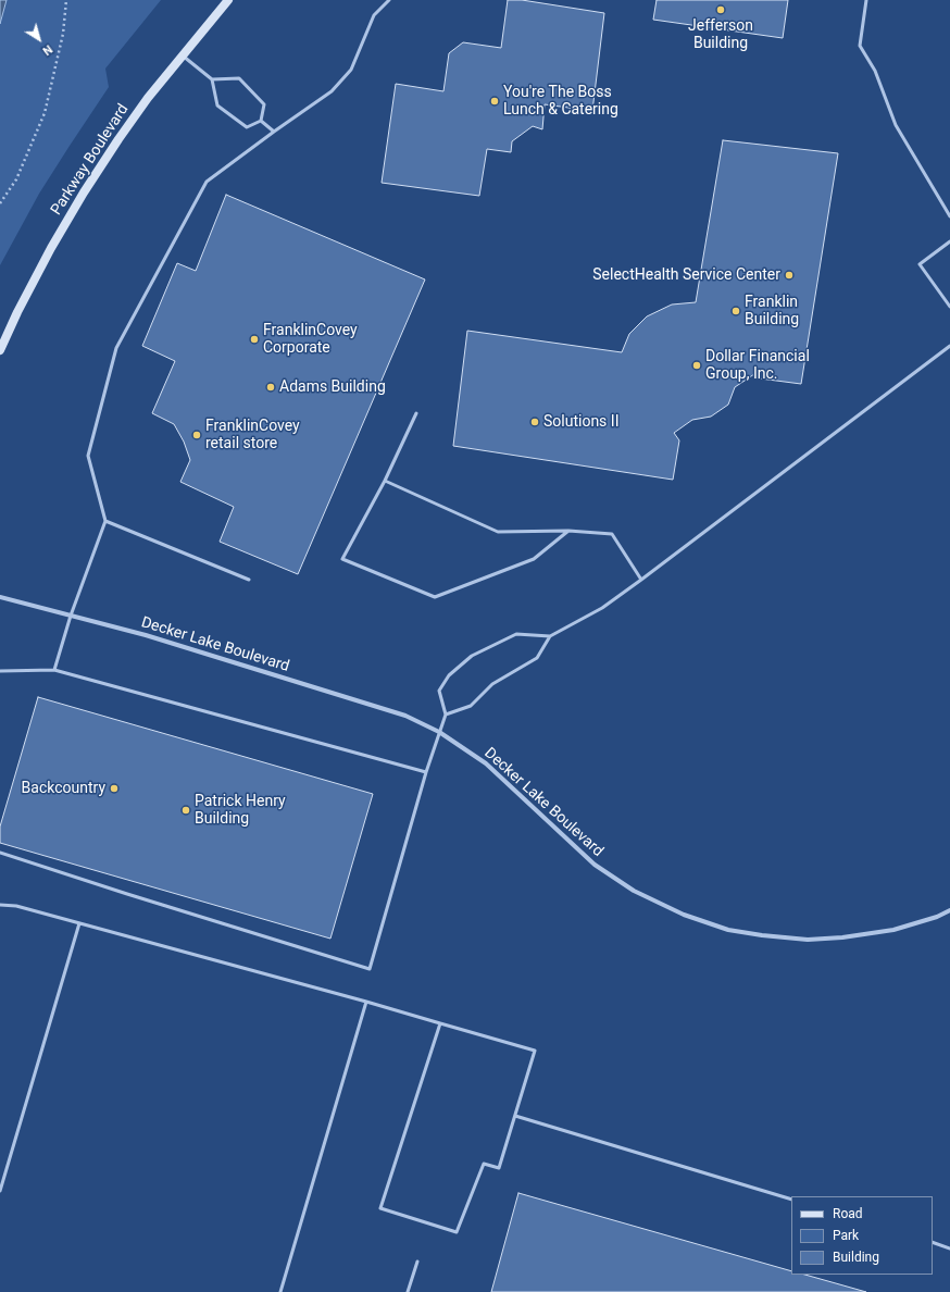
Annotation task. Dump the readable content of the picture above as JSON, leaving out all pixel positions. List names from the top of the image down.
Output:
{
  "streets": {
    "street": ["Parkway Boulevard", "Decker Lake Boulevard"]
  },
  "places": [
    "Jefferson Building",
    "You're The Boss Lunch & Catering",
    "SelectHealth Service Center",
    "Franklin Building",
    "FranklinCovey Corporate",
    "Dollar Financial Group, Inc.",
    "Adams Building",
    "Solutions II",
    "FranklinCovey retail store",
    "Backcountry",
    "Patrick Henry Building"
  ],
  "legend": ["Road", "Park", "Building"],
  "north": "bottom right"
}
